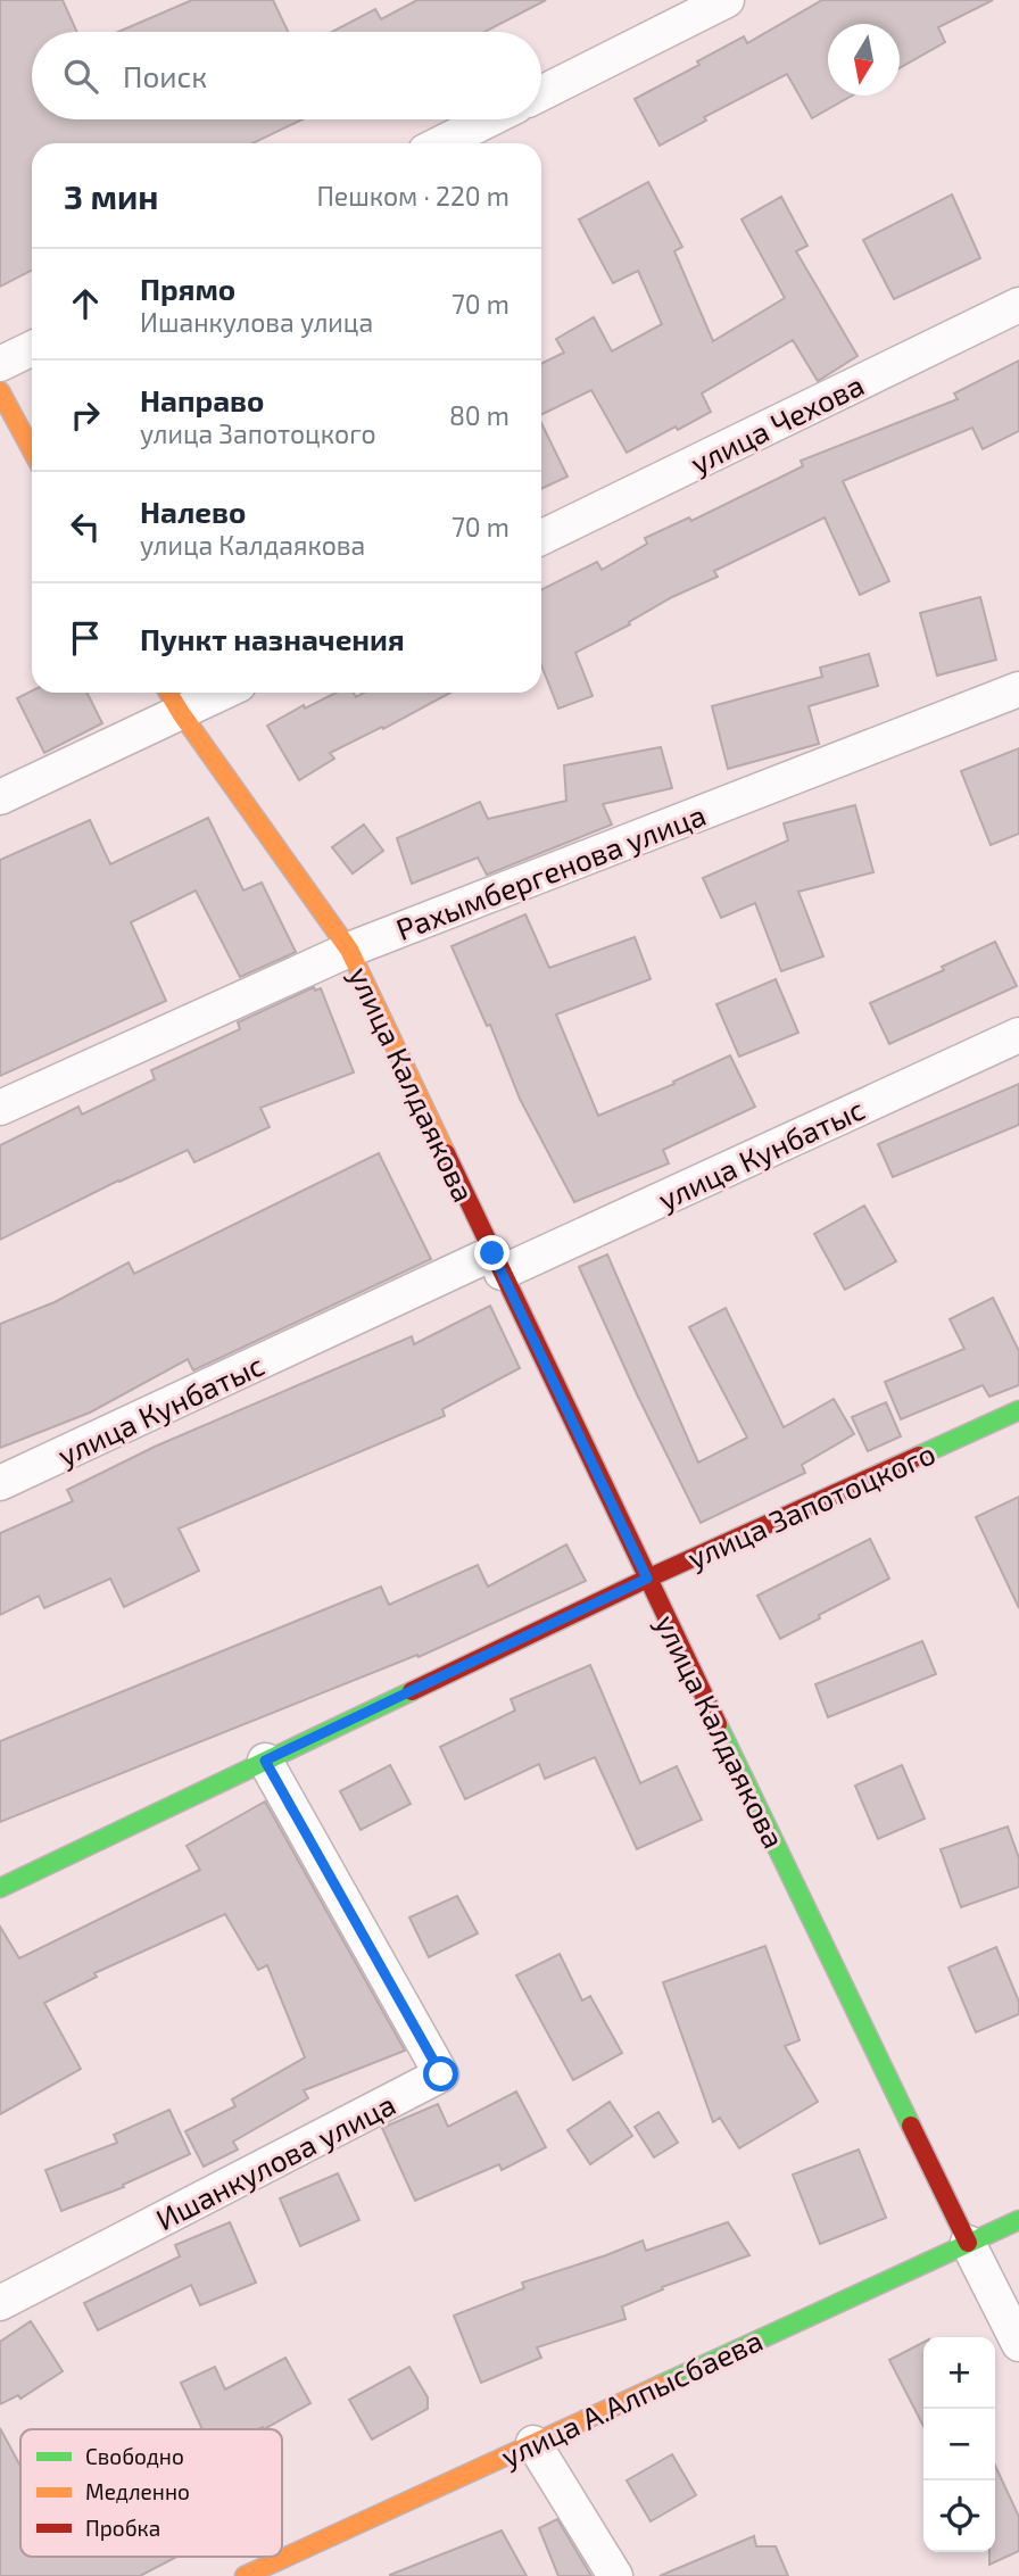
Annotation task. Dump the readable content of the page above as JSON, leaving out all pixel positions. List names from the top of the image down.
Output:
{
  "streets": {
    "street": [
      "улица Чехова",
      "Рахымбергенова улица",
      "улица Калдаякова",
      "улица Кунбатыс",
      "улица Запотоцкого",
      "Ишанкулова улица",
      "улица А.Алпысбаева"
    ]
  },
  "crossings": [
    ["Рахымбергенова улица", "улица Калдаякова"],
    ["улица Калдаякова", "улица Кунбатыс"],
    ["улица Калдаякова", "улица Запотоцкого"],
    ["улица Калдаякова", "улица А.Алпысбаева"],
    ["улица Запотоцкого", "Ишанкулова улица"]
  ],
  "legend": ["Свободно", "Медленно", "Пробка"],
  "north": "bottom",
  "page": {
    "search": "Поиск",
    "heading": ["3 мин", "Пешком · 220 m"],
    "list": [
      ["Прямо", "Ишанкулова улица", "70 m"],
      ["Направо", "улица Запотоцкого", "80 m"],
      ["Налево", "улица Калдаякова", "70 m"],
      "Пункт назначения"
    ],
    "map_buttons": ["+", "−"]
  }
}
